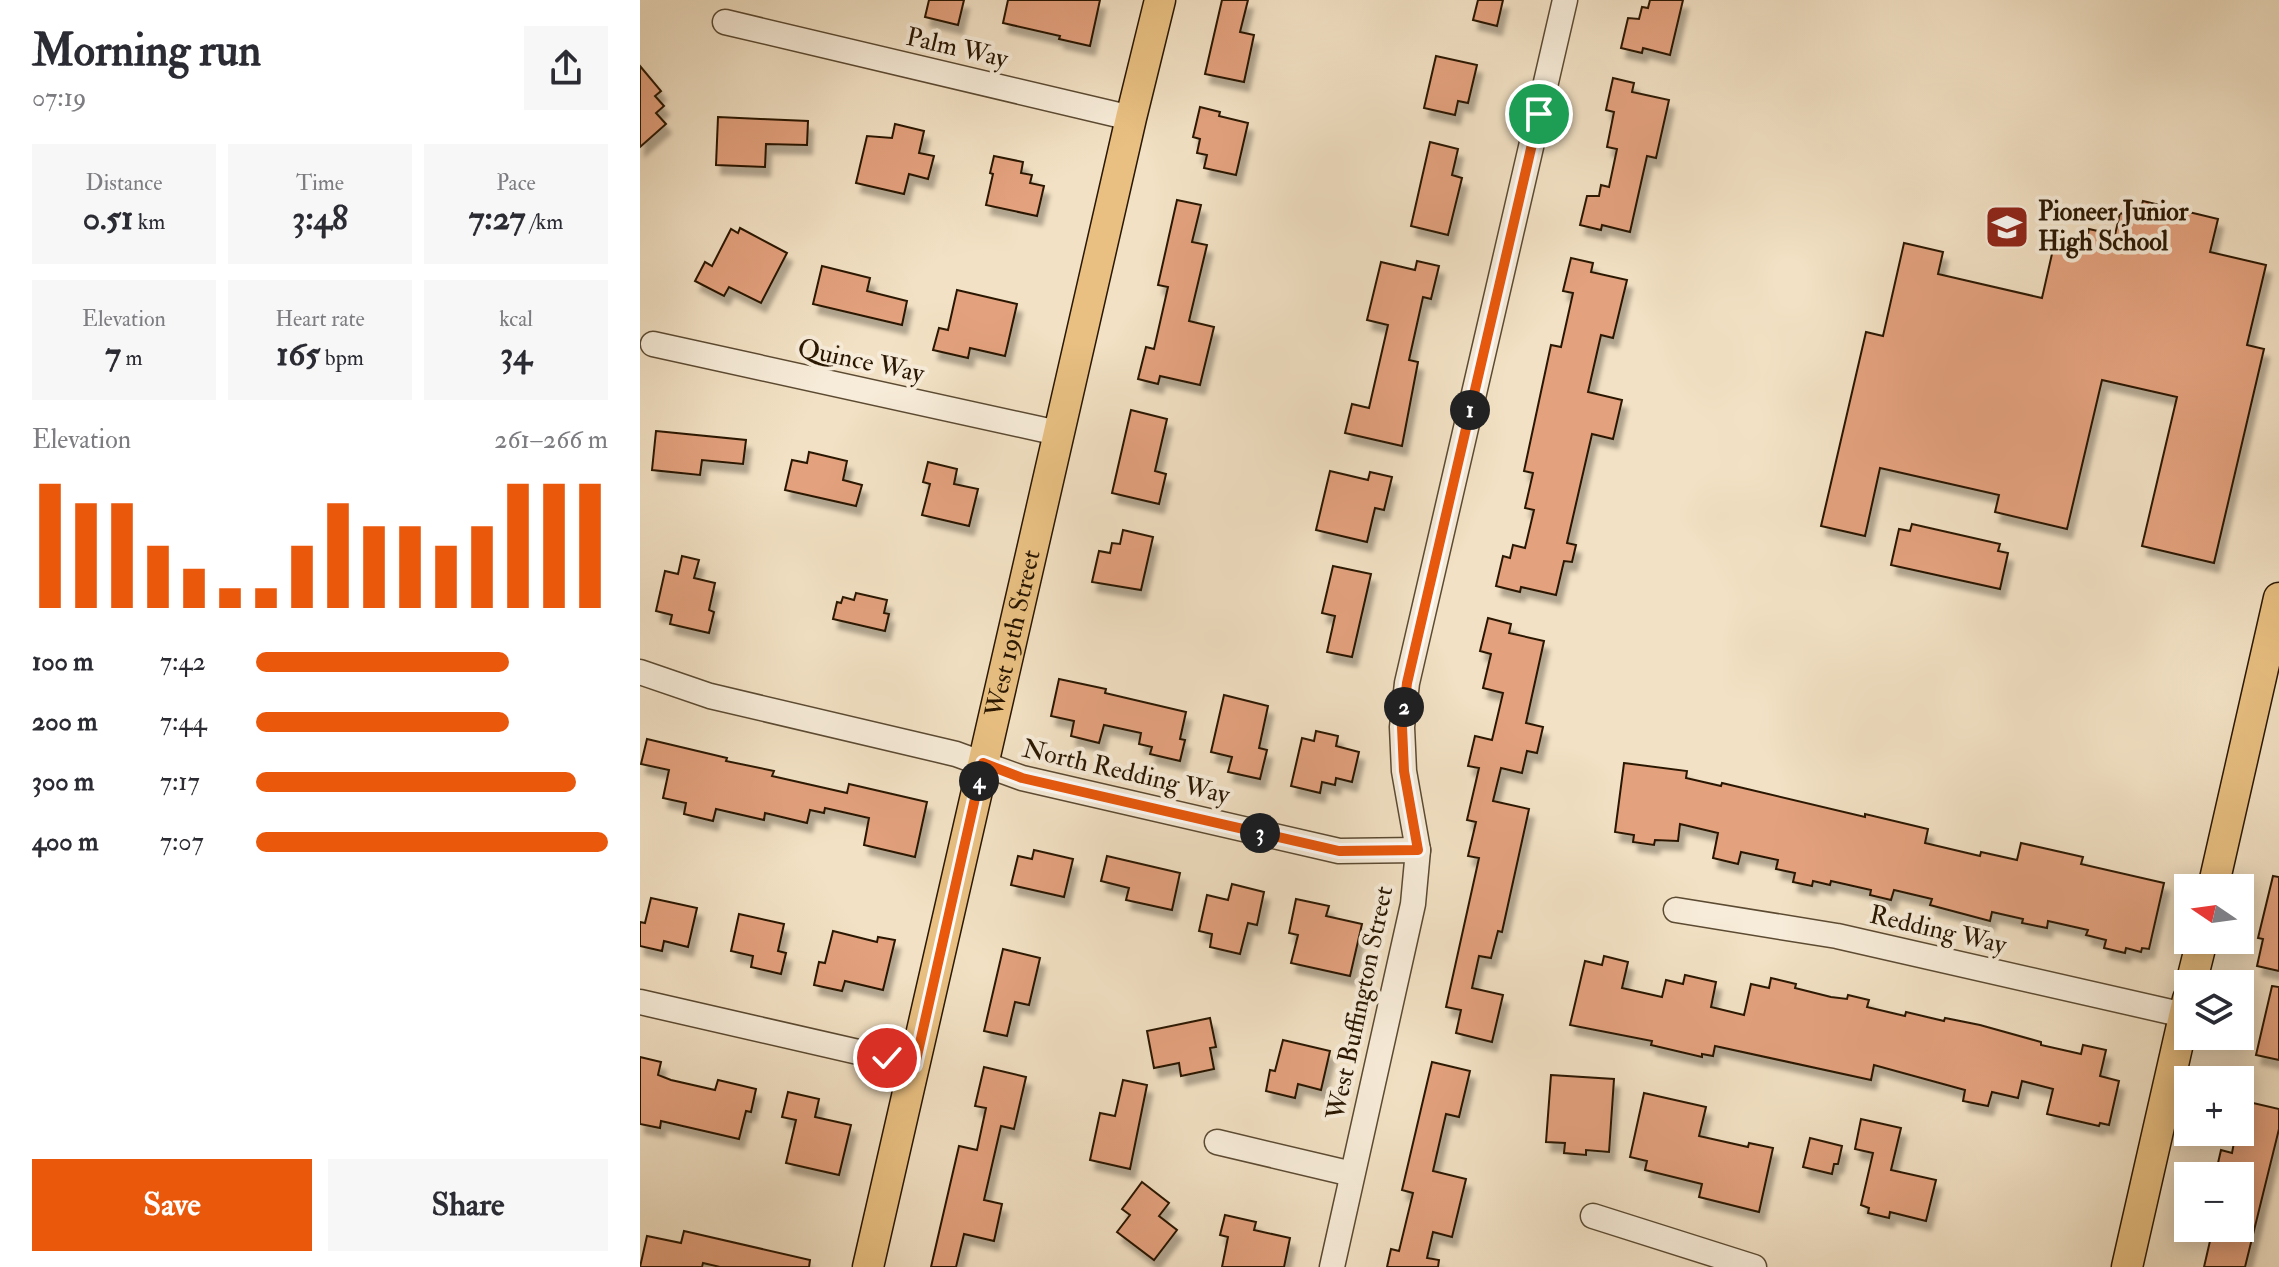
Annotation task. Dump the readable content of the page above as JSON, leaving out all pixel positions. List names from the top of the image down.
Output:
{
  "streets": {
    "main road": ["West 19th Street"],
    "street": [
      "Palm Way",
      "Quince Way",
      "North Redding Way",
      "Redding Way",
      "West Buffington Street"
    ]
  },
  "crossings": [
    ["Palm Way", "West 19th Street"],
    ["Quince Way", "West 19th Street"],
    ["West 19th Street", "North Redding Way"],
    ["North Redding Way", "West Buffington Street"]
  ],
  "places": {
    "school or university": ["Pioneer Junior High School"]
  },
  "north": "left",
  "page": {
    "heading": ["Morning run", "07:19"],
    "stats": [
      ["Distance", "0.51 km"],
      ["Time", "3:48"],
      ["Pace", "7:27 /km"],
      ["Elevation", "7 m"],
      ["Heart rate", "165 bpm"],
      ["kcal", "34"]
    ],
    "pins": [
      "1",
      "2",
      "4",
      "3"
    ],
    "chart": ["Elevation", "261–266 m"],
    "list": [
      {
        "name": "100 m",
        "note": "7:42"
      },
      {
        "name": "200 m",
        "note": "7:44"
      },
      {
        "name": "300 m",
        "note": "7:17"
      },
      {
        "name": "400 m",
        "note": "7:07"
      }
    ],
    "map_buttons": ["+", "−"],
    "buttons": ["Save", "Share"]
  }
}
